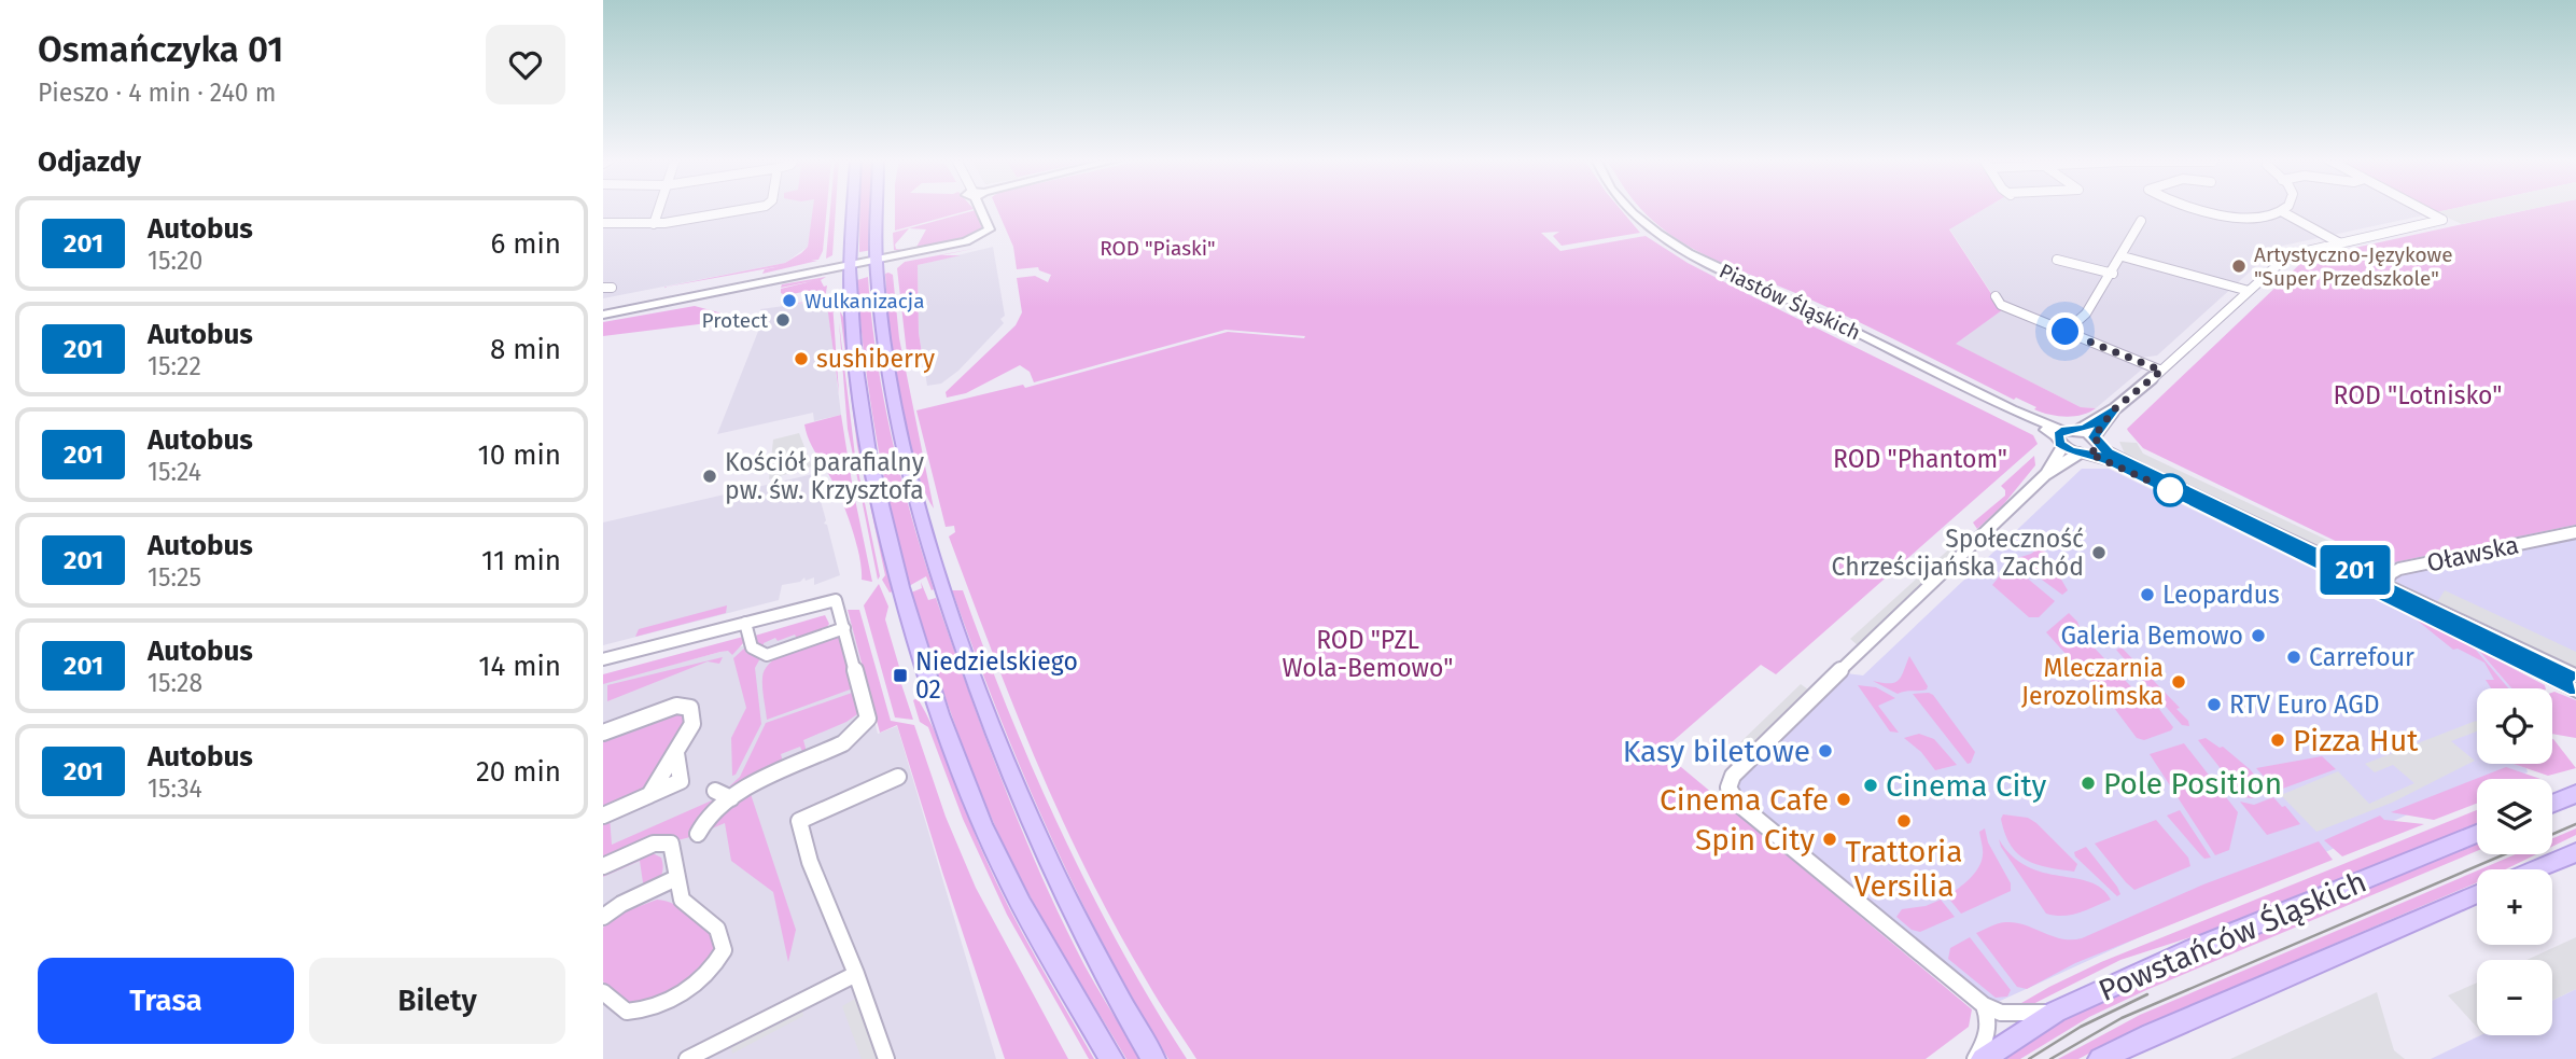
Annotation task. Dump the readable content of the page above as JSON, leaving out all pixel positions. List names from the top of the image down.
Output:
{
  "streets": {
    "main road": ["Powstańców Śląskich"],
    "street": ["Piastów Śląskich", "Oławska"]
  },
  "crossings": [
    ["Piastów Śląskich", "Oławska"]
  ],
  "parks": [
    "ROD \"Piaski\"",
    "ROD \"Lotnisko\"",
    "ROD \"Phantom\"",
    "ROD \"PZL Wola-Bemowo\""
  ],
  "places": {
    "other": [
      "Artystyczno-Językowe \"Super Przedszkole\"",
      "Wulkanizacja",
      "Protect",
      "sushiberry",
      "Kościół parafialny pw. św. Krzysztofa",
      "Społeczność Chrześcijańska Zachód",
      "Leopardus",
      "Galeria Bemowo",
      "Carrefour",
      "Mleczarnia Jerozolimska",
      "RTV Euro AGD",
      "Pizza Hut",
      "Kasy biletowe",
      "Pole Position",
      "Cinema City",
      "Cinema Cafe",
      "Trattoria Versilia",
      "Spin City"
    ],
    "transit": ["Niedzielskiego 02"]
  },
  "lines": ["bus line 201"],
  "page": {
    "heading": [
      ["Osmańczyka 01", "Pieszo · 4 min · 240 m"],
      "Odjazdy"
    ],
    "on_map": "201",
    "list": [
      {
        "mark": "201",
        "name": "Autobus",
        "note": "15:20",
        "value": "6 min"
      },
      {
        "mark": "201",
        "name": "Autobus",
        "note": "15:22",
        "value": "8 min"
      },
      {
        "mark": "201",
        "name": "Autobus",
        "note": "15:24",
        "value": "10 min"
      },
      {
        "mark": "201",
        "name": "Autobus",
        "note": "15:25",
        "value": "11 min"
      },
      {
        "mark": "201",
        "name": "Autobus",
        "note": "15:28",
        "value": "14 min"
      },
      {
        "mark": "201",
        "name": "Autobus",
        "note": "15:34",
        "value": "20 min"
      }
    ],
    "map_buttons": ["+", "−"],
    "buttons": ["Trasa", "Bilety"]
  }
}
